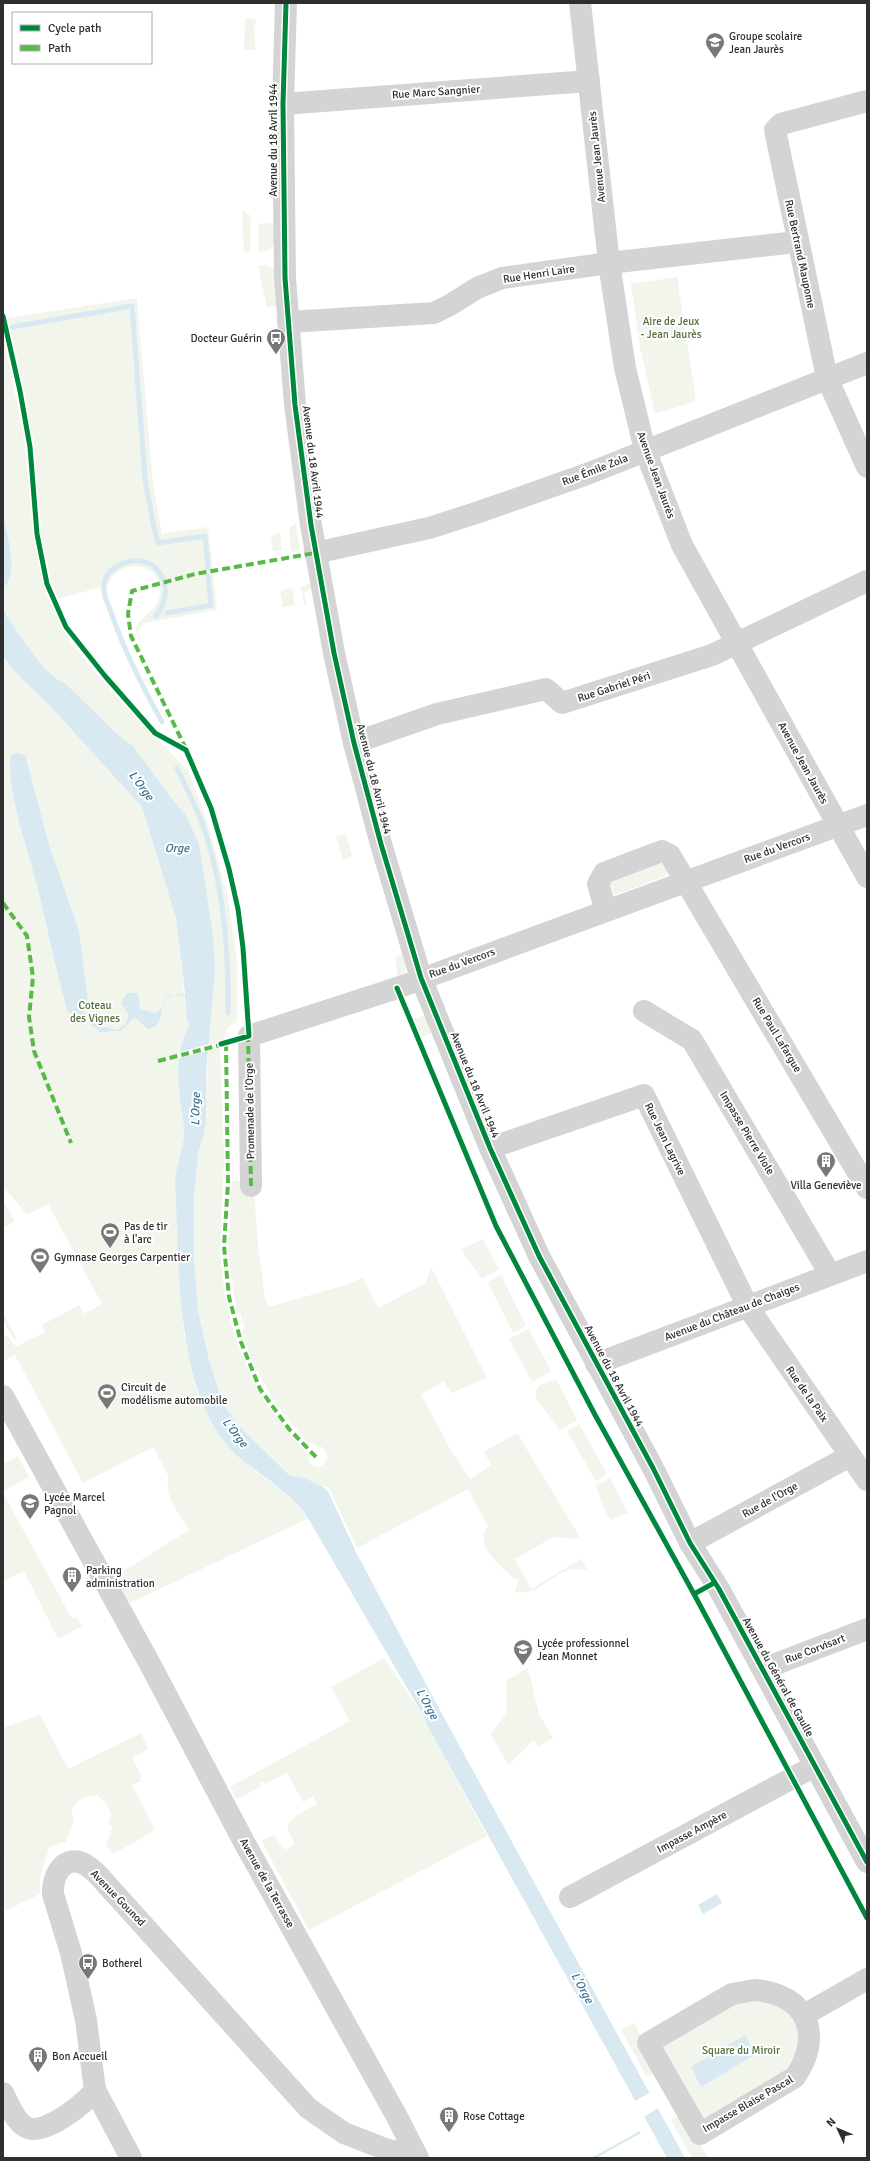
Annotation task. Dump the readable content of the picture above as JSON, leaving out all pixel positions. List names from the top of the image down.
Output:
{
  "streets": {
    "street": [
      "Rue Marc Sangnier",
      "Avenue du 18 Avril 1944",
      "Avenue Jean Jaurès",
      "Rue Bertrand Maupome",
      "Rue Henri Laire",
      "Rue Émile Zola",
      "Rue Gabriel Péri",
      "Rue du Vercors",
      "Rue Paul Lafargue",
      "Promenade de l'Orge",
      "Impasse Pierre Viole",
      "Rue Jean Lagrive",
      "Avenue du Château de Chaiges",
      "Rue de la Paix",
      "Rue de l'Orge",
      "Rue Corvisart",
      "Avenue du Général de Gaulle",
      "Impasse Ampère",
      "Avenue de la Terrasse",
      "Avenue Gounod",
      "Impasse Blaise Pascal"
    ]
  },
  "crossings": [
    ["Rue Marc Sangnier", "Avenue du 18 Avril 1944"],
    ["Rue Marc Sangnier", "Avenue Jean Jaurès"],
    ["Avenue du 18 Avril 1944", "Rue Henri Laire"],
    ["Avenue du 18 Avril 1944", "Rue Émile Zola"],
    ["Avenue du 18 Avril 1944", "Rue Gabriel Péri"],
    ["Avenue du 18 Avril 1944", "Rue du Vercors"],
    ["Avenue du 18 Avril 1944", "Rue Jean Lagrive"],
    ["Avenue du 18 Avril 1944", "Avenue du Château de Chaiges"],
    ["Avenue du 18 Avril 1944", "Avenue du Général de Gaulle"],
    ["Avenue Jean Jaurès", "Rue Henri Laire"],
    ["Avenue Jean Jaurès", "Rue Émile Zola"],
    ["Avenue Jean Jaurès", "Rue Gabriel Péri"],
    ["Avenue Jean Jaurès", "Rue du Vercors"],
    ["Rue Bertrand Maupome", "Rue Henri Laire"],
    ["Rue Bertrand Maupome", "Rue Émile Zola"],
    ["Rue du Vercors", "Rue Paul Lafargue"],
    ["Rue du Vercors", "Promenade de l'Orge"],
    ["Impasse Pierre Viole", "Avenue du Château de Chaiges"],
    ["Rue Jean Lagrive", "Avenue du Château de Chaiges"],
    ["Rue Jean Lagrive", "Rue de la Paix"],
    ["Avenue du Château de Chaiges", "Rue de la Paix"],
    ["Rue de la Paix", "Rue de l'Orge"],
    ["Rue de l'Orge", "Avenue du Général de Gaulle"],
    ["Rue Corvisart", "Avenue du Général de Gaulle"],
    ["Avenue du Général de Gaulle", "Impasse Ampère"],
    ["Avenue de la Terrasse", "Avenue Gounod"]
  ],
  "water": ["L'Orge", "Orge"],
  "parks": ["Aire de Jeux - Jean Jaurès", "Coteau des Vignes", "Square du Miroir"],
  "places": {
    "school or university": ["Groupe scolaire Jean Jaurès", "Lycée Marcel Pagnol", "Lycée professionnel Jean Monnet"],
    "bus stop": ["Docteur Guérin", "Botherel"],
    "building": [
      "Villa Geneviève",
      "Parking administration",
      "Bon Accueil",
      "Rose Cottage"
    ],
    "sports": ["Pas de tir à l'arc", "Gymnase Georges Carpentier", "Circuit de modélisme automobile"]
  },
  "legend": ["Cycle path", "Path"],
  "north": "top left"
}
